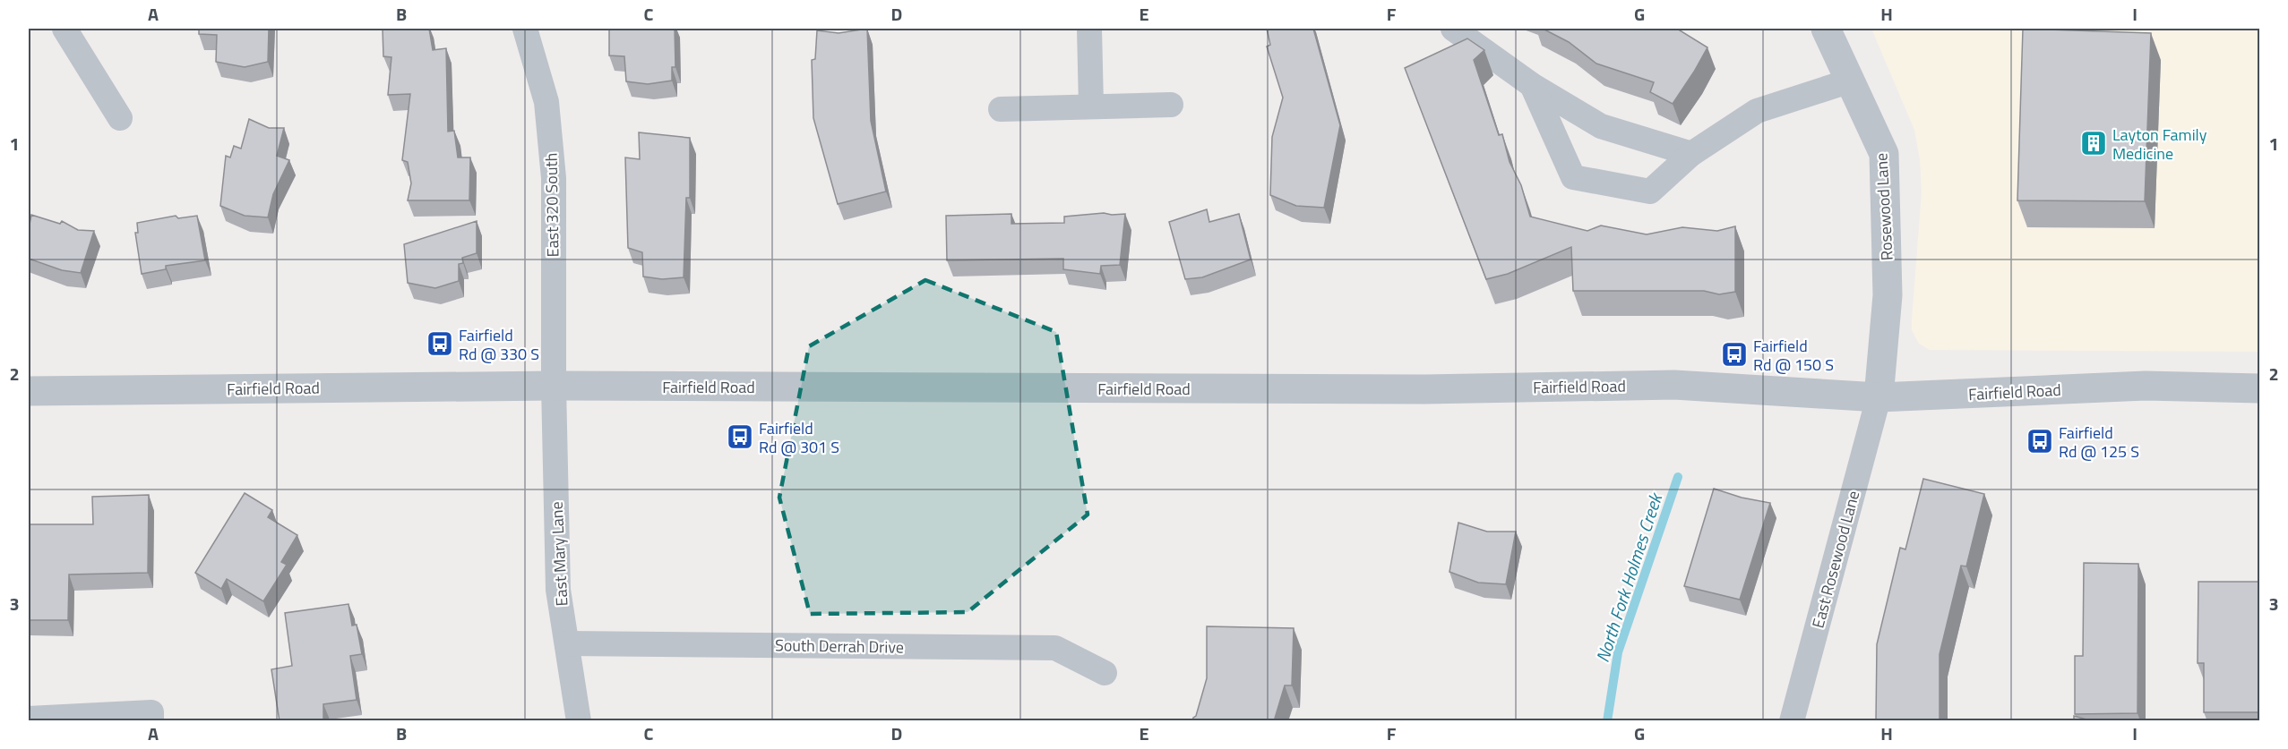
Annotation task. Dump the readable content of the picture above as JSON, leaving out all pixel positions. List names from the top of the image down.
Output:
{
  "streets": {
    "street": [
      "East 320 South",
      "Rosewood Lane",
      "Fairfield Road",
      "East Mary Lane",
      "East Rosewood Lane",
      "South Derrah Drive"
    ]
  },
  "crossings": [
    ["East 320 South", "Fairfield Road"],
    ["East 320 South", "East Mary Lane"],
    ["Rosewood Lane", "Fairfield Road"],
    ["Rosewood Lane", "East Rosewood Lane"],
    ["Fairfield Road", "East Mary Lane"],
    ["Fairfield Road", "East Rosewood Lane"],
    ["East Mary Lane", "South Derrah Drive"]
  ],
  "water": ["North Fork Holmes Creek"],
  "places": {
    "building": ["Layton Family Medicine"],
    "bus stop": [
      "Fairfield Rd @ 330 S",
      "Fairfield Rd @ 150 S",
      "Fairfield Rd @ 301 S",
      "Fairfield Rd @ 125 S"
    ]
  },
  "grid": {
    "columns": [
      "A",
      "B",
      "C",
      "D",
      "E",
      "F",
      "G",
      "H",
      "I"
    ],
    "rows": ["1", "2", "3"]
  }
}
